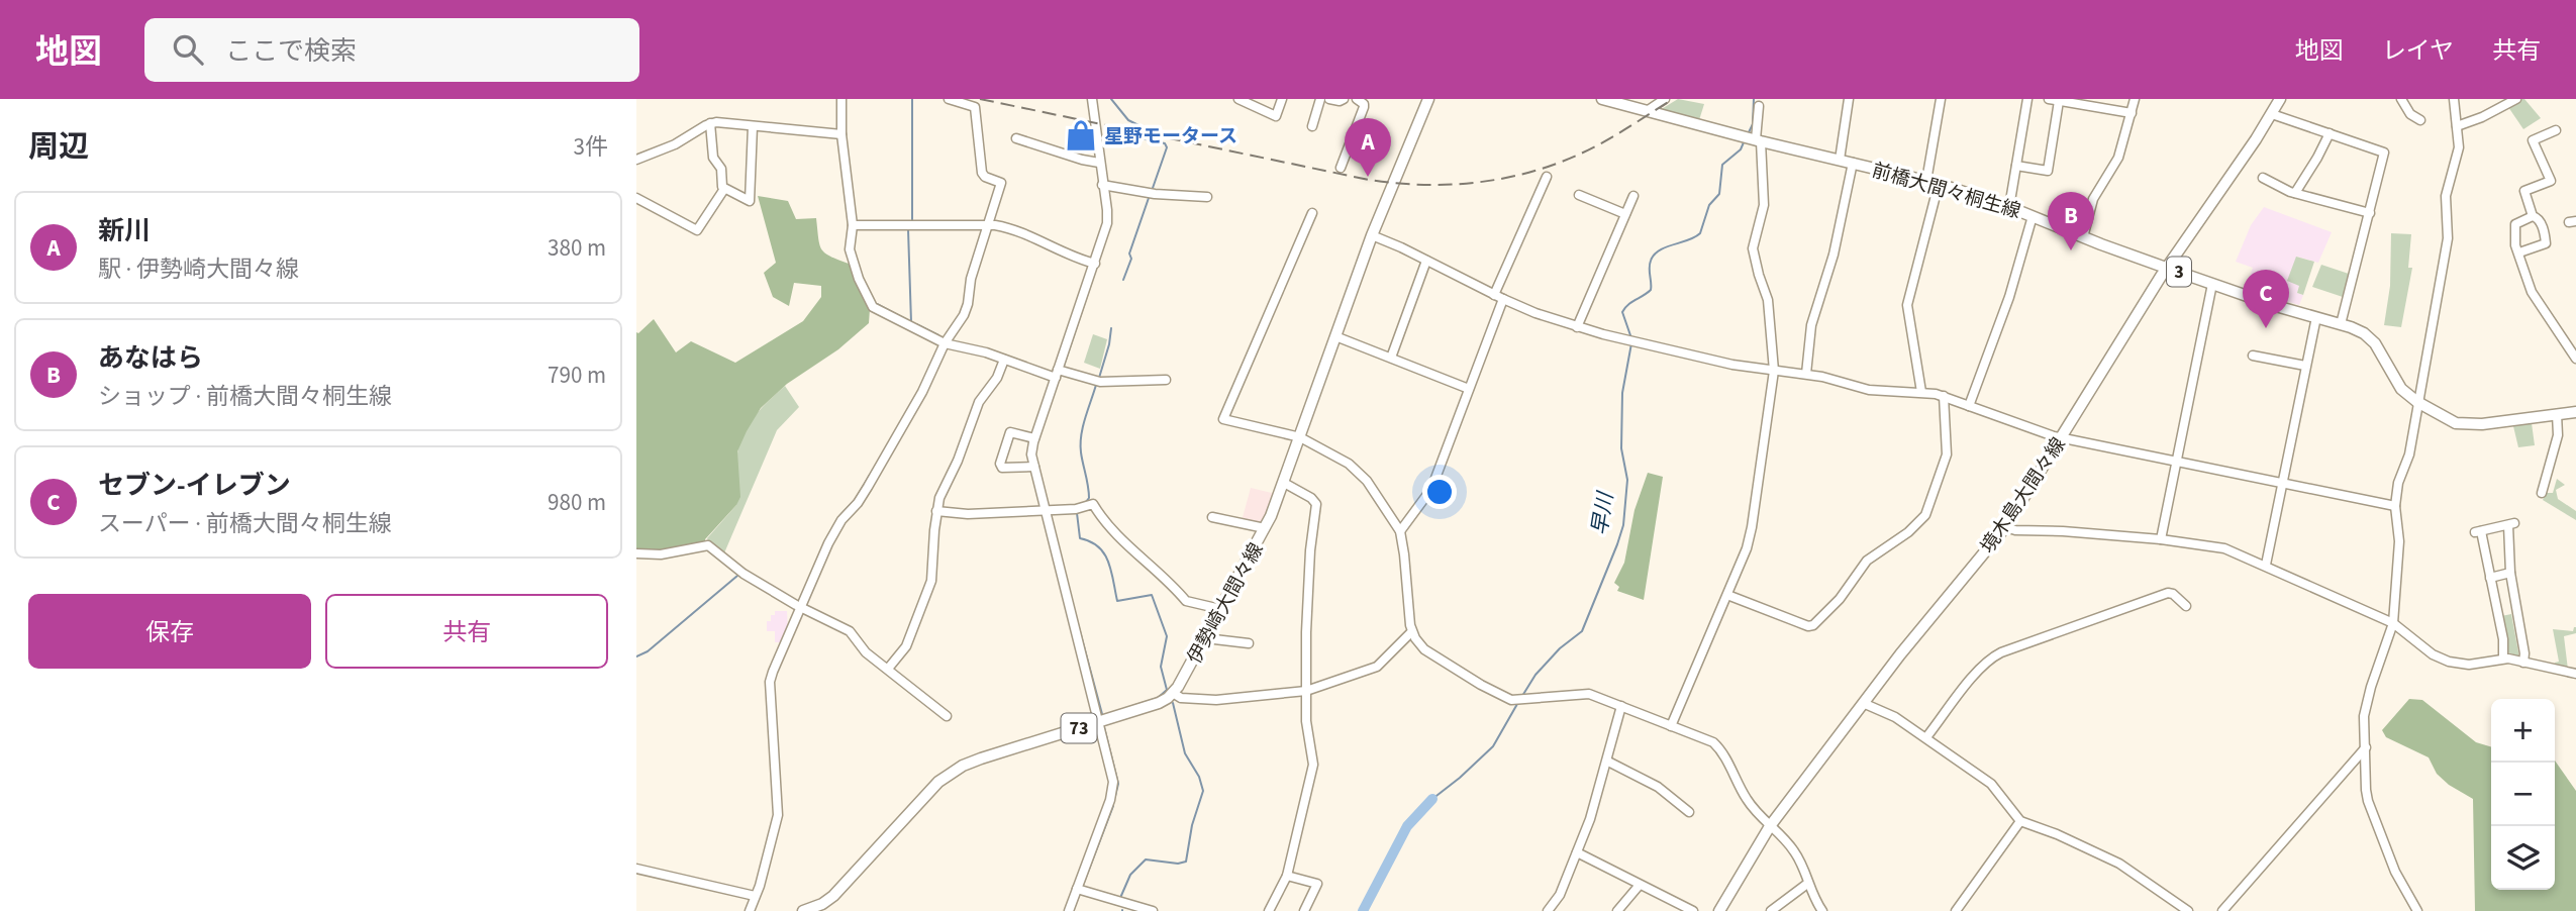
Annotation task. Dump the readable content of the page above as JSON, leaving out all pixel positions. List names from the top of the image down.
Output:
{
  "streets": {
    "main road": [
      "前橋大間々桐生線",
      "3",
      "境木島大間々線",
      "伊勢崎大間々線",
      "73"
    ]
  },
  "crossings": [
    ["前橋大間々桐生線", "境木島大間々線"],
    ["伊勢崎大間々線", "73"]
  ],
  "water": ["早川"],
  "places": {
    "shop": ["星野モータース"]
  },
  "page": {
    "header": "地図",
    "search": "ここで検索",
    "nav": ["地図", "レイヤ", "共有"],
    "heading": ["周辺", "3件"],
    "pins": ["A", "B", "C"],
    "list": [
      {
        "mark": "A",
        "name": "新川",
        "note": "駅 · 伊勢崎大間々線",
        "value": "380 m"
      },
      {
        "mark": "B",
        "name": "あなはら",
        "note": "ショップ · 前橋大間々桐生線",
        "value": "790 m"
      },
      {
        "mark": "C",
        "name": "セブン-イレブン",
        "note": "スーパー · 前橋大間々桐生線",
        "value": "980 m"
      }
    ],
    "buttons": ["保存", "共有"],
    "map_buttons": ["+", "−"]
  }
}
